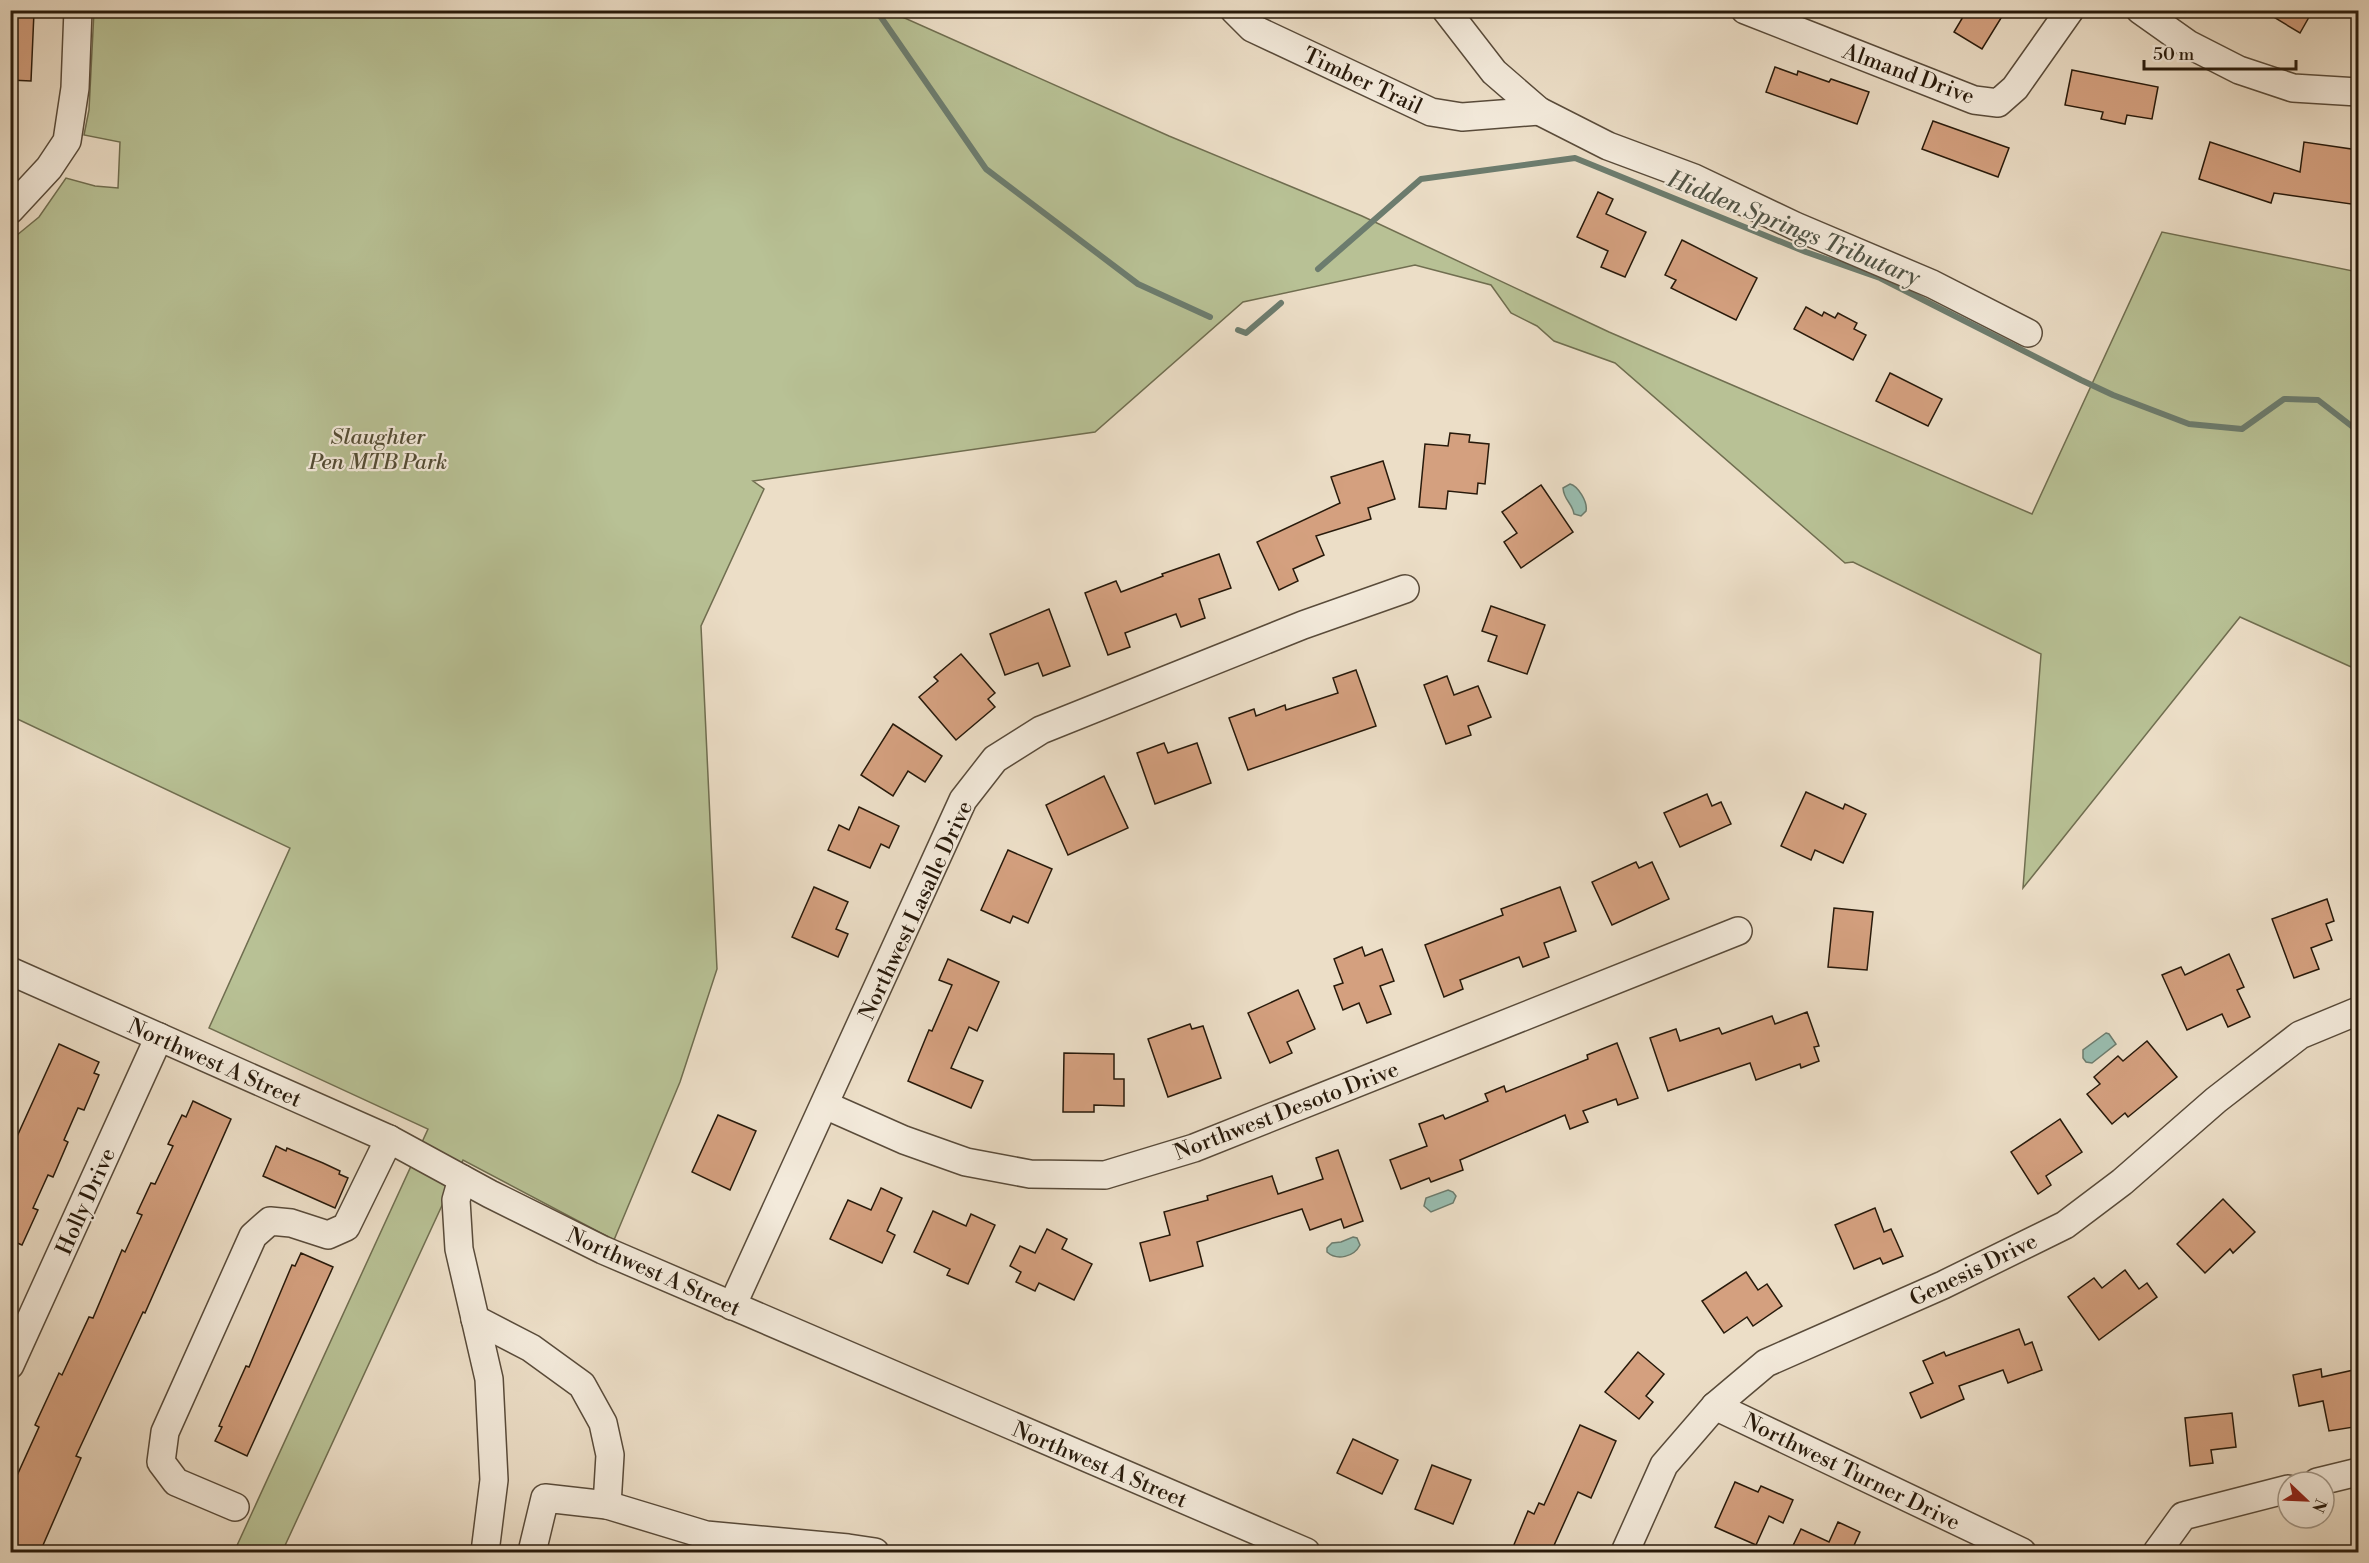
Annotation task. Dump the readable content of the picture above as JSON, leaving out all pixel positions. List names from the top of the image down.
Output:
{
  "streets": {
    "street": [
      "Almand Drive",
      "Timber Trail",
      "Northwest Lasalle Drive",
      "Northwest A Street",
      "Northwest Desoto Drive",
      "Holly Drive",
      "Genesis Drive",
      "Northwest Turner Drive"
    ]
  },
  "crossings": [
    ["Northwest Lasalle Drive", "Northwest A Street"],
    ["Northwest Lasalle Drive", "Northwest Desoto Drive"],
    ["Northwest A Street", "Holly Drive"],
    ["Genesis Drive", "Northwest Turner Drive"]
  ],
  "water": ["Hidden Springs Tributary"],
  "parks": ["Slaughter Pen MTB Park"],
  "scale_bar": "50 m",
  "north": "bottom right"
}
